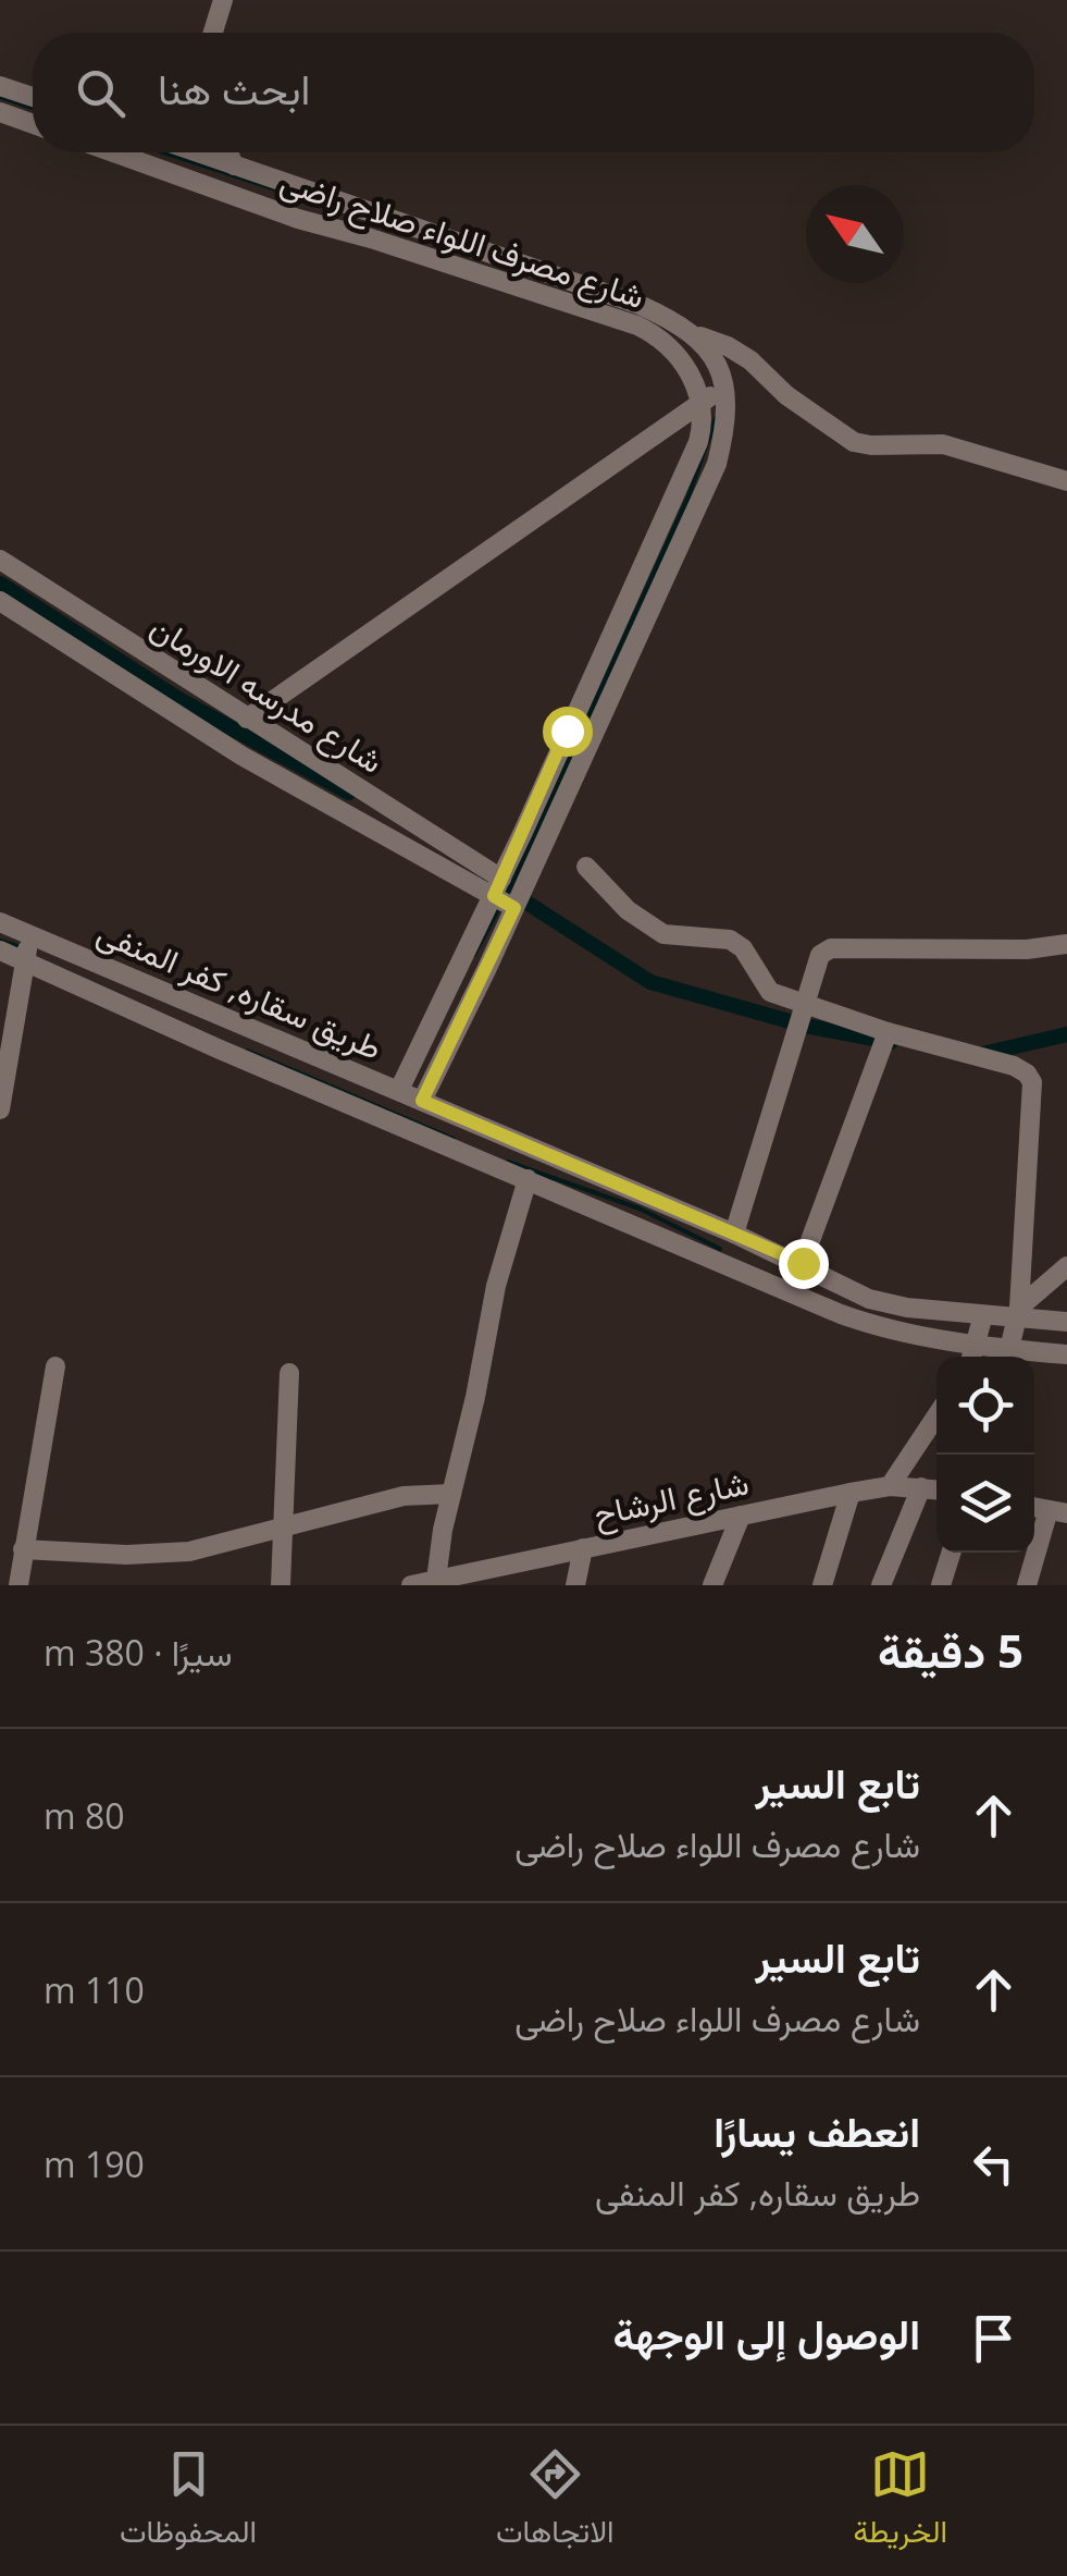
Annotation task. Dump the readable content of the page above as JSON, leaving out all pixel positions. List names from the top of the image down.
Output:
{
  "streets": {
    "street": [
      "شارع مصرف اللواء صلاح راضى",
      "شارع مدرسه الاورمان",
      "طريق سقاره, كفر المنفى",
      "شارع الرشاح"
    ]
  },
  "north": "top left",
  "page": {
    "search": "ابحث هنا",
    "heading": ["5 دقيقة", "سيرًا · 380 m"],
    "list": [
      ["تابع السير", "شارع مصرف اللواء صلاح راضى", "80 m"],
      ["تابع السير", "شارع مصرف اللواء صلاح راضى", "110 m"],
      ["انعطف يسارًا", "طريق سقاره, كفر المنفى", "190 m"],
      "الوصول إلى الوجهة"
    ],
    "nav": ["الخريطة", "الاتجاهات", "المحفوظات"]
  }
}
